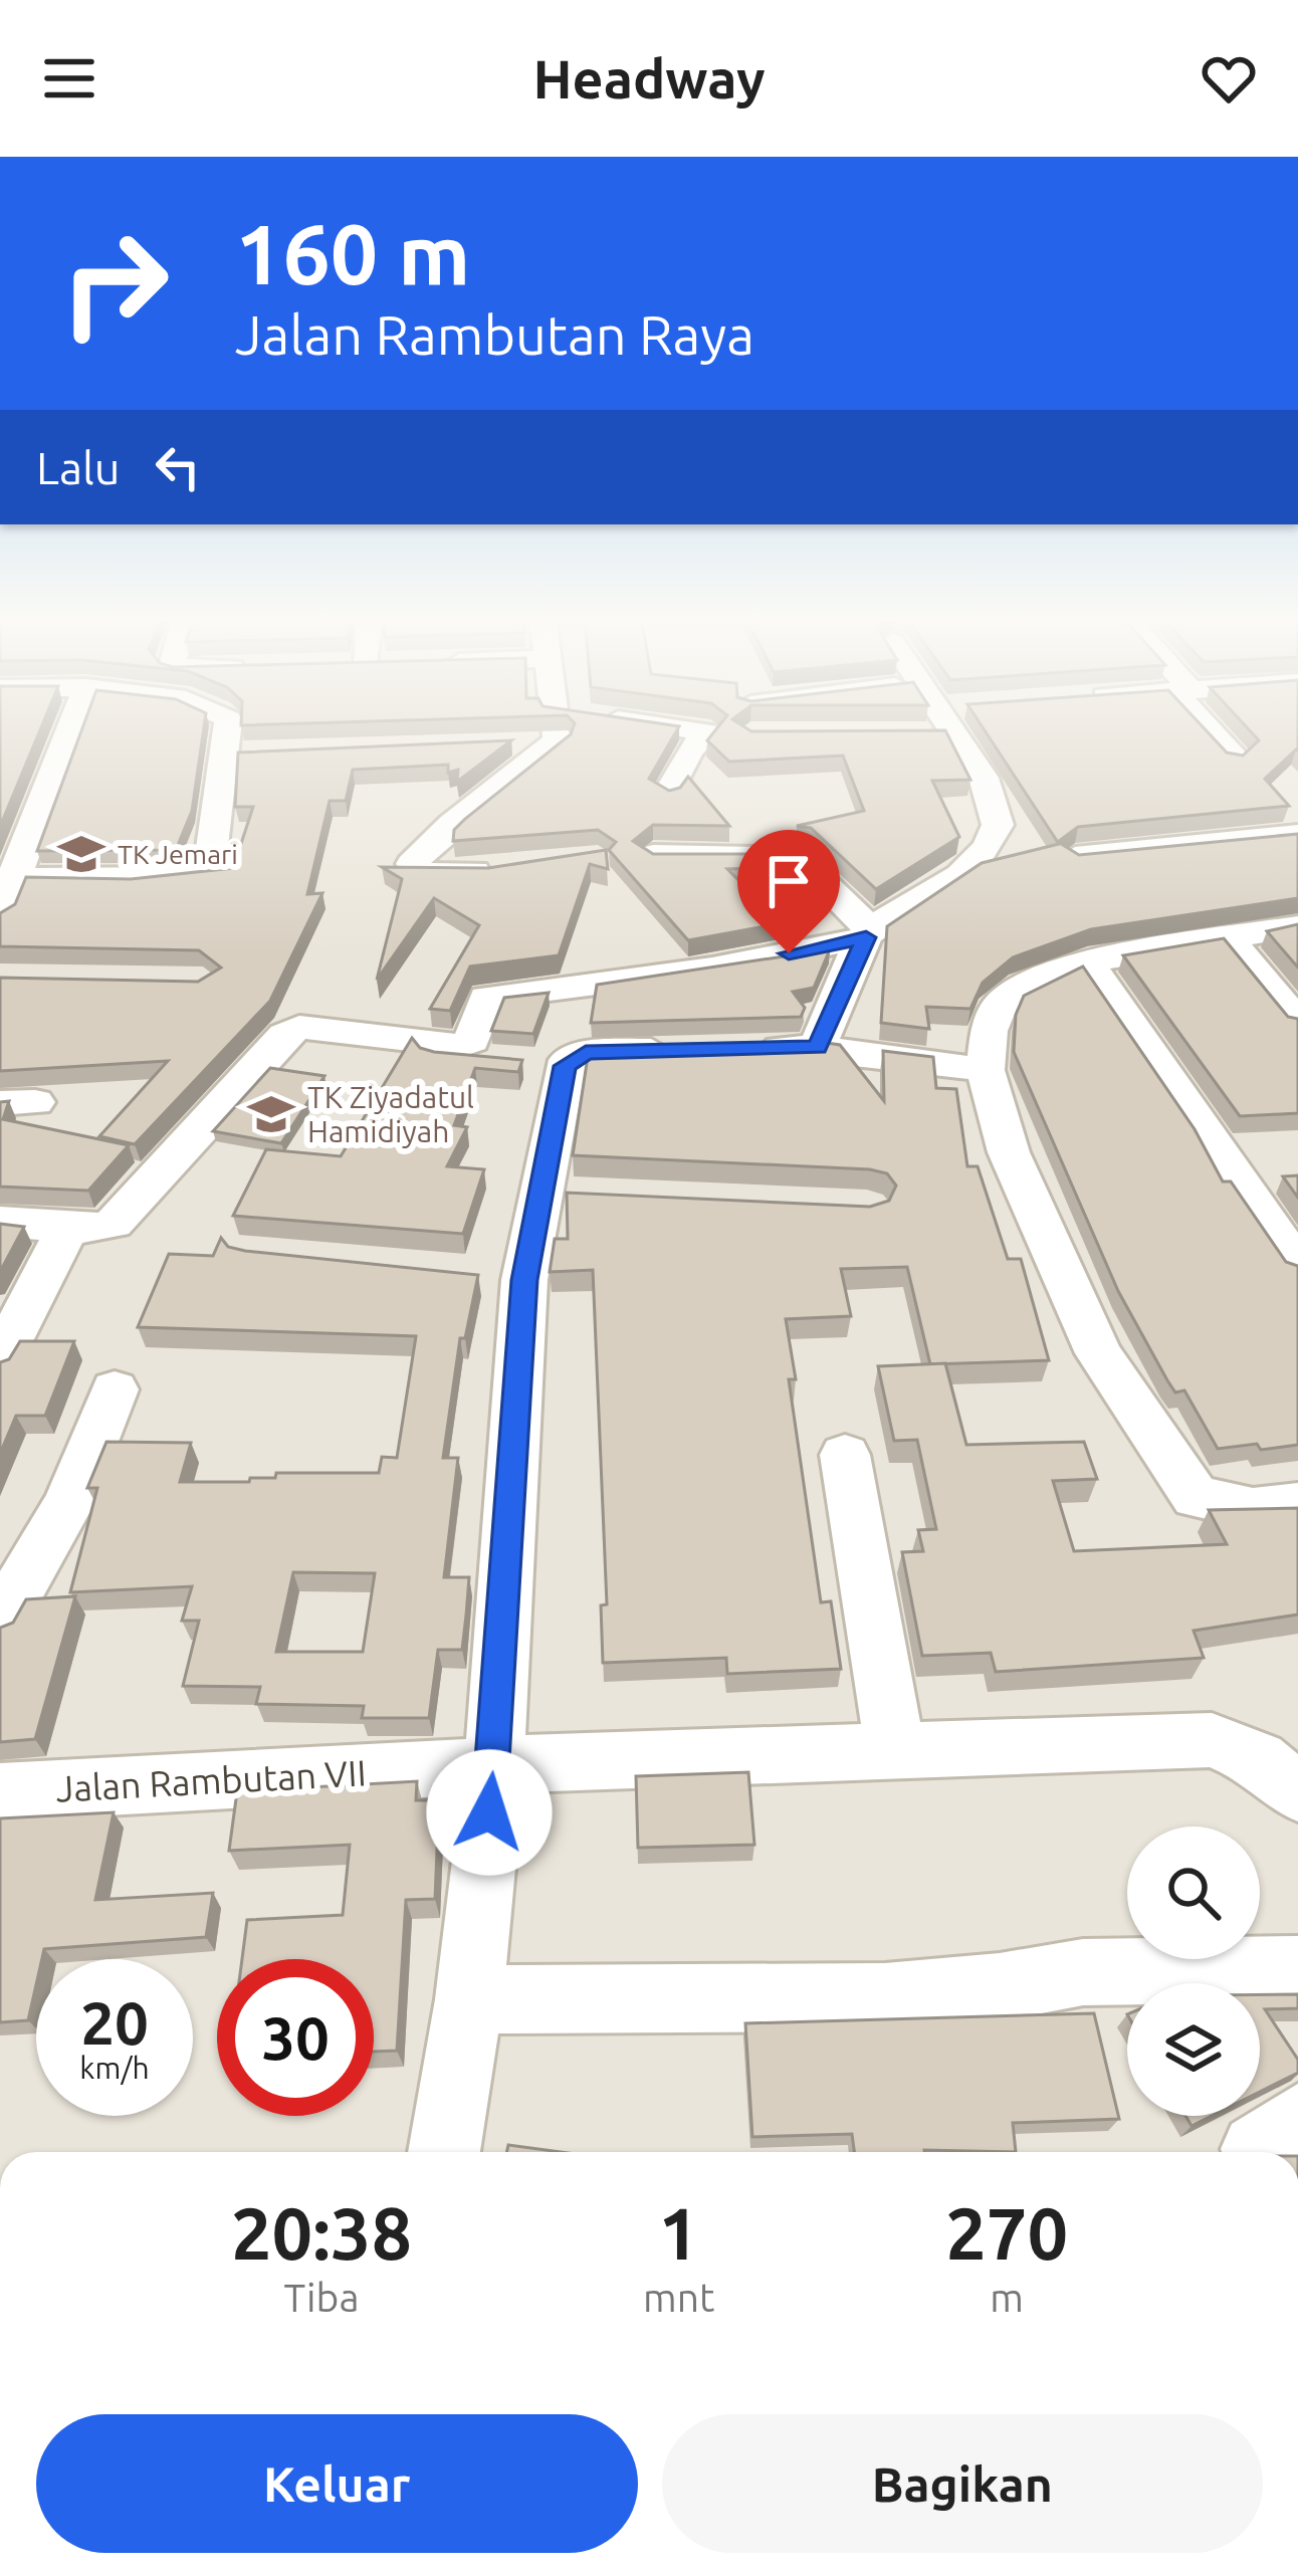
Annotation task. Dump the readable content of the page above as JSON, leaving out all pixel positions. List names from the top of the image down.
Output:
{
  "streets": {
    "street": ["Jalan Rambutan VII"]
  },
  "places": {
    "school or university": ["TK Jemari", "TK Ziyadatul Hamidiyah"]
  },
  "page": {
    "header": "Headway",
    "turn": ["160 m", "Jalan Rambutan Raya"],
    "then": "Lalu",
    "speed": "20 km/h",
    "limit": "30",
    "eta": [
      "20:38",
      "Tiba",
      "1",
      "mnt",
      "270",
      "m"
    ],
    "buttons": ["Keluar", "Bagikan"]
  }
}
